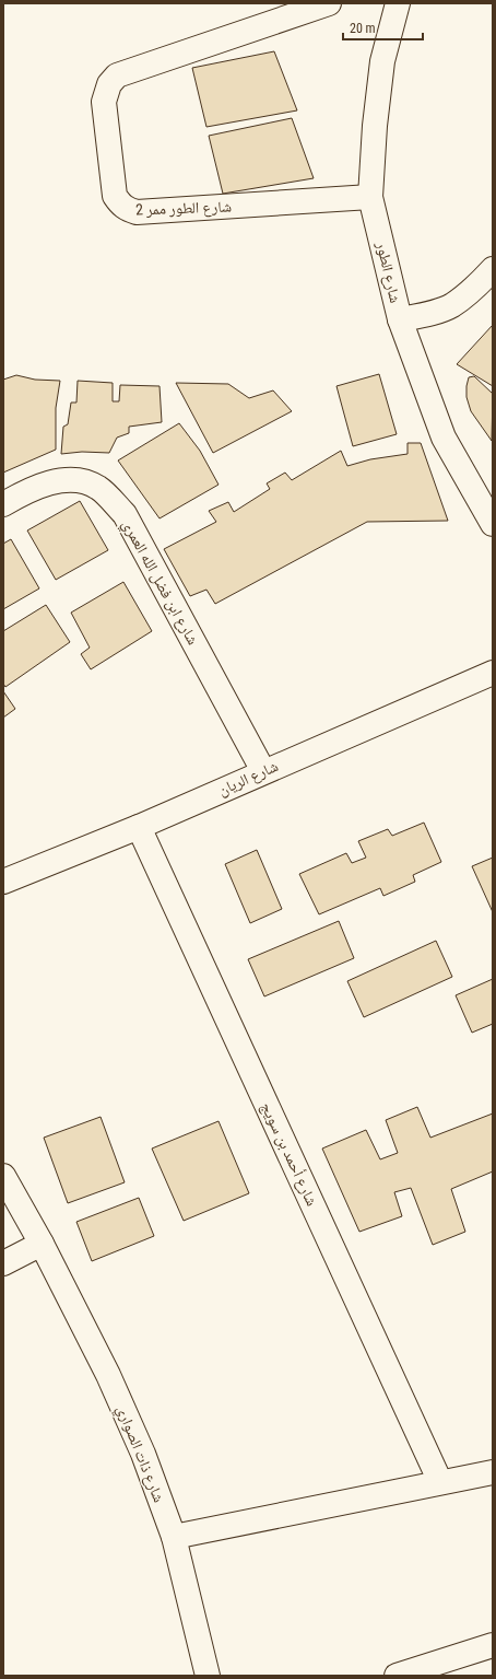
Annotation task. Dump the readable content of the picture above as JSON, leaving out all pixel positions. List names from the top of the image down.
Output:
{
  "streets": {
    "street": [
      "شارع الطور ممر 2",
      "شارع الطور",
      "شارع ابن فضل الله العمري",
      "شارع الريان",
      "شارع أحمد بن سويج",
      "شارع ذات الصواري"
    ]
  },
  "crossings": [
    ["شارع الطور ممر 2", "شارع الطور"],
    ["شارع ابن فضل الله العمري", "شارع الريان"],
    ["شارع الريان", "شارع أحمد بن سويج"]
  ],
  "scale_bar": "20 m"
}
